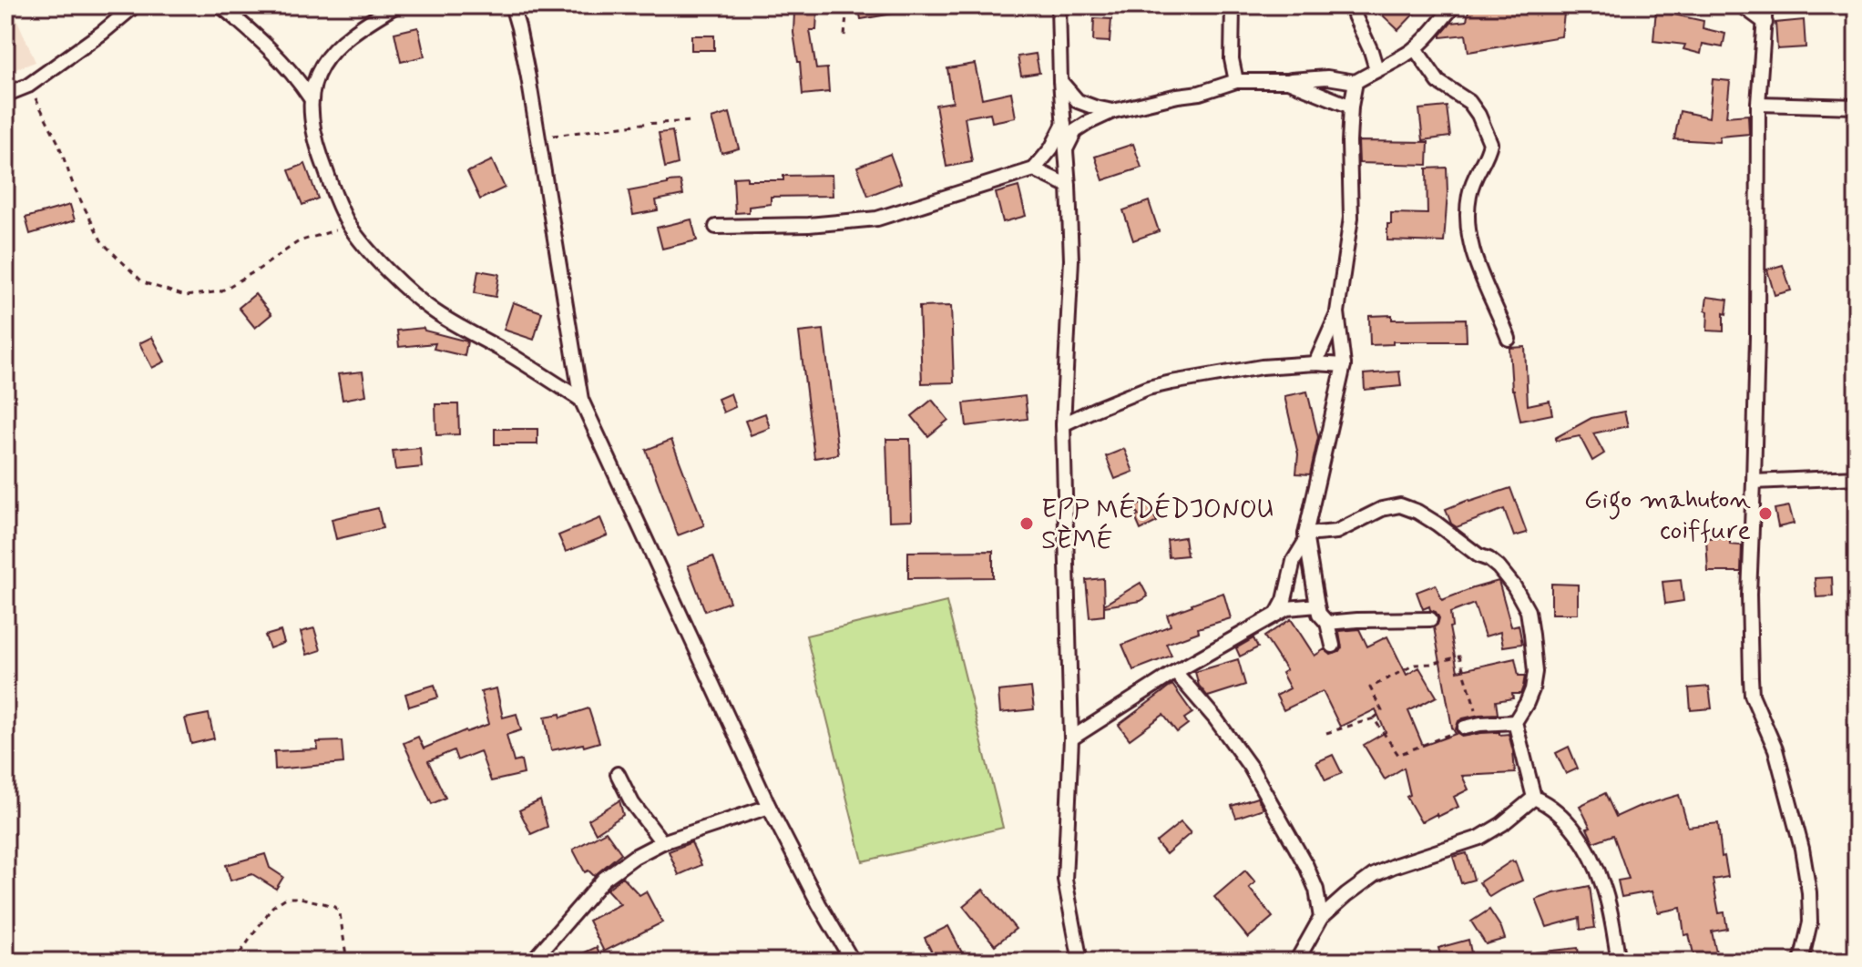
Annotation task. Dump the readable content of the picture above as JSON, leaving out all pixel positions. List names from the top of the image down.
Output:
{
  "places": ["Gigo mahuton coiffure", "EPP MÉDÉDJONOU SÈMÉ"]
}
